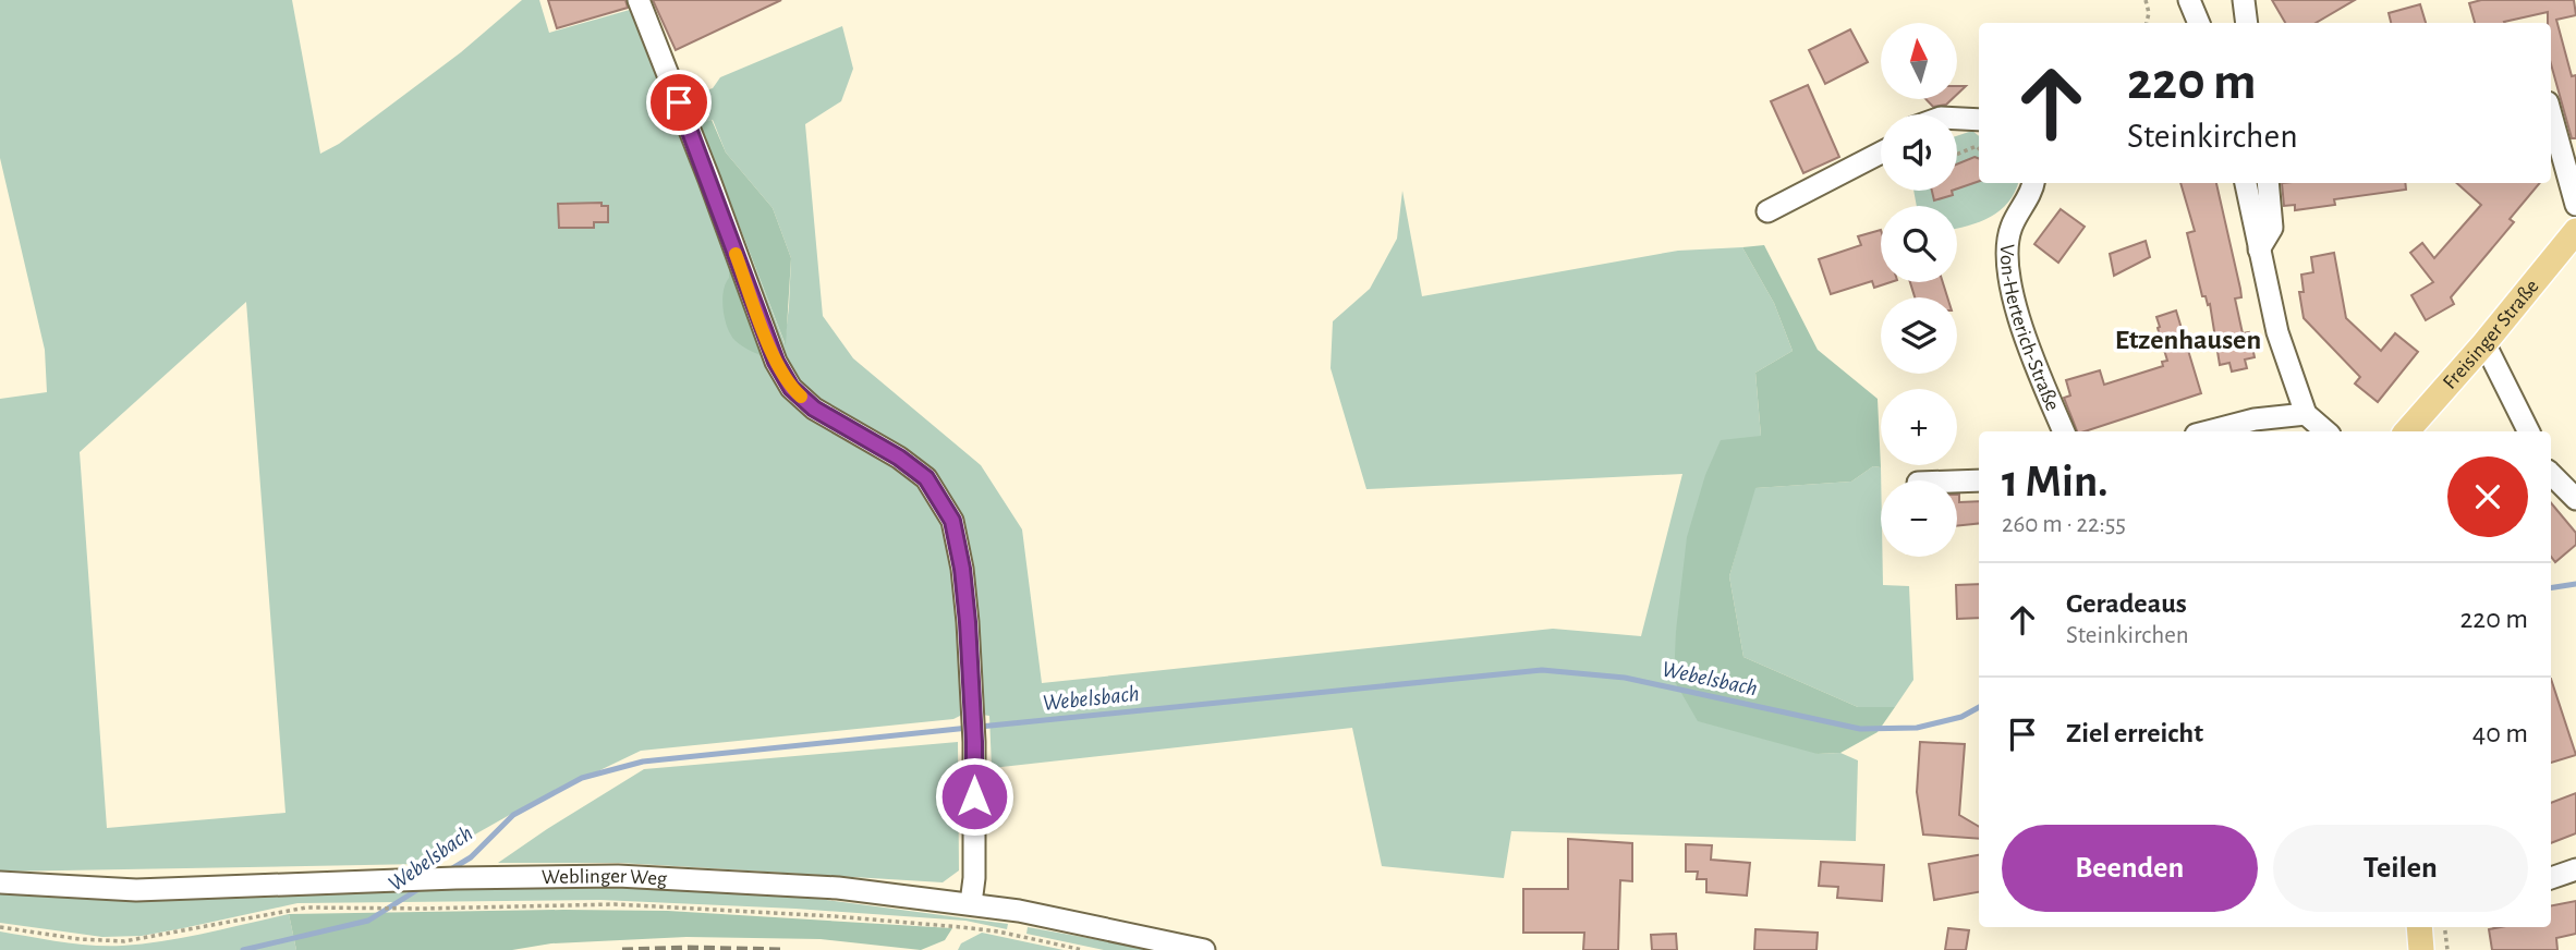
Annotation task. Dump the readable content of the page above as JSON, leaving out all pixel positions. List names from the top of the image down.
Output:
{
  "streets": {
    "main road": ["Freisinger Straße"],
    "street": ["Von-Herterich-Straße", "Weblinger Weg"]
  },
  "districts": ["Etzenhausen"],
  "water": ["Webelsbach"],
  "north": "top",
  "page": {
    "map_buttons": ["+", "−"],
    "turn": ["220 m", "Steinkirchen"],
    "heading": ["1 Min.", "260 m · 22:55"],
    "list": [
      {
        "name": "Geradeaus",
        "note": "Steinkirchen",
        "value": "220 m"
      },
      {
        "name": "Ziel erreicht",
        "value": "40 m"
      }
    ],
    "buttons": ["Beenden", "Teilen"]
  }
}
